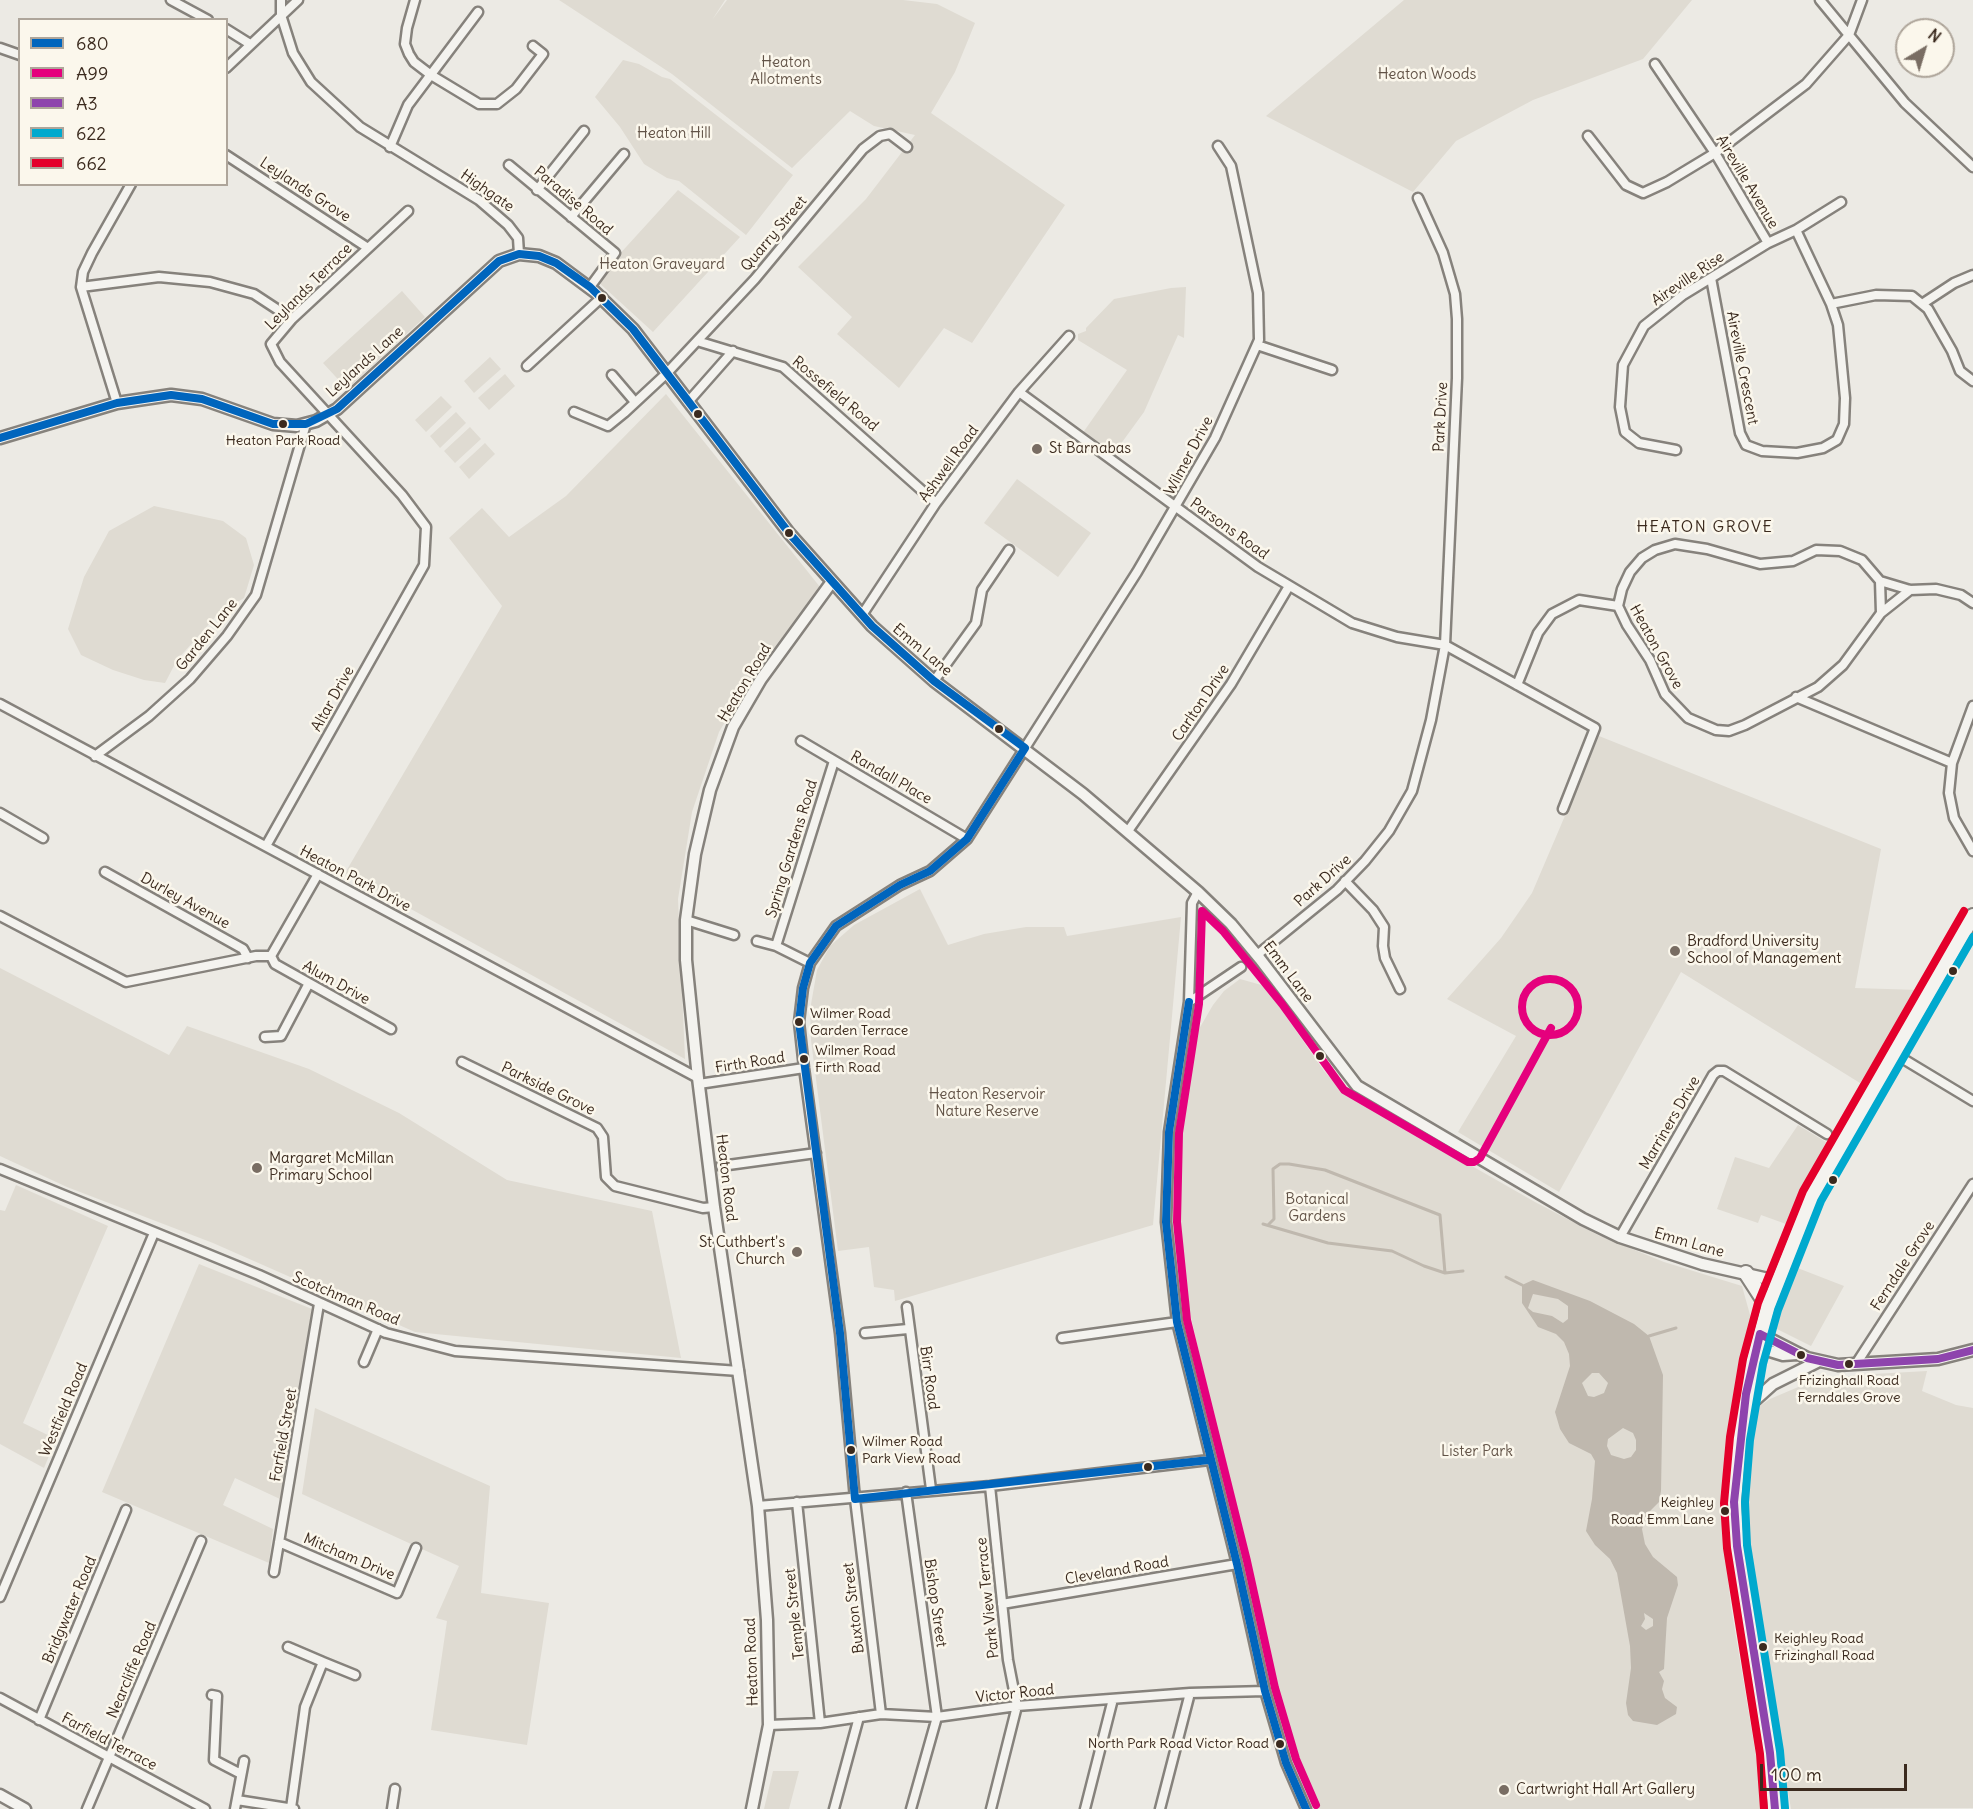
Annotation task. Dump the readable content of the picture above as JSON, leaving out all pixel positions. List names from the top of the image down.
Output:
{
  "streets": {
    "street": [
      "Aireville Avenue",
      "Leylands Grove",
      "Highgate",
      "Paradise Road",
      "Quarry Street",
      "Aireville Rise",
      "Leylands Terrace",
      "Leylands Lane",
      "Aireville Crescent",
      "Rossefield Road",
      "Park Drive",
      "Wilmer Drive",
      "Ashwell Road",
      "Parsons Road",
      "Garden Lane",
      "Heaton Grove",
      "Emm Lane",
      "Heaton Road",
      "Altar Drive",
      "Carlton Drive",
      "Randall Place",
      "Spring Gardens Road",
      "Heaton Park Drive",
      "Durley Avenue",
      "Alum Drive",
      "Firth Road",
      "Parkside Grove",
      "Marriners Drive",
      "Ferndale Grove",
      "Scotchman Road",
      "Birr Road",
      "Westfield Road",
      "Farfield Street",
      "Mitcham Drive",
      "Cleveland Road",
      "Park View Terrace",
      "Bishop Street",
      "Buxton Street",
      "Bridgwater Road",
      "Temple Street",
      "Nearcliffe Road",
      "Victor Road",
      "Farfield Terrace"
    ]
  },
  "crossings": [
    ["Aireville Avenue", "Aireville Rise"],
    ["Aireville Avenue", "Aireville Crescent"],
    ["Leylands Grove", "Leylands Terrace"],
    ["Highgate", "Leylands Lane"],
    ["Quarry Street", "Rossefield Road"],
    ["Aireville Rise", "Aireville Crescent"],
    ["Leylands Terrace", "Leylands Lane"],
    ["Leylands Terrace", "Altar Drive"],
    ["Leylands Lane", "Garden Lane"],
    ["Leylands Lane", "Altar Drive"],
    ["Rossefield Road", "Ashwell Road"],
    ["Park Drive", "Parsons Road"],
    ["Park Drive", "Emm Lane"],
    ["Wilmer Drive", "Parsons Road"],
    ["Wilmer Drive", "Emm Lane"],
    ["Wilmer Drive", "Randall Place"],
    ["Wilmer Drive", "Buxton Street"],
    ["Ashwell Road", "Parsons Road"],
    ["Ashwell Road", "Emm Lane"],
    ["Parsons Road", "Carlton Drive"],
    ["Garden Lane", "Heaton Park Drive"],
    ["Emm Lane", "Heaton Road"],
    ["Emm Lane", "Carlton Drive"],
    ["Emm Lane", "Marriners Drive"],
    ["Heaton Road", "Heaton Park Drive"],
    ["Heaton Road", "Firth Road"],
    ["Heaton Road", "Parkside Grove"],
    ["Heaton Road", "Scotchman Road"],
    ["Heaton Road", "Victor Road"],
    ["Altar Drive", "Heaton Park Drive"],
    ["Randall Place", "Spring Gardens Road"],
    ["Heaton Park Drive", "Firth Road"],
    ["Firth Road", "Buxton Street"],
    ["Scotchman Road", "Westfield Road"],
    ["Scotchman Road", "Farfield Street"],
    ["Farfield Street", "Mitcham Drive"],
    ["Cleveland Road", "Park View Terrace"],
    ["Park View Terrace", "Victor Road"],
    ["Bishop Street", "Victor Road"],
    ["Buxton Street", "Victor Road"],
    ["Bridgwater Road", "Farfield Terrace"],
    ["Temple Street", "Victor Road"],
    ["Nearcliffe Road", "Farfield Terrace"]
  ],
  "districts": ["HEATON GROVE"],
  "parks": [
    "Heaton Allotments",
    "Heaton Woods",
    "Heaton Hill",
    "Heaton Graveyard",
    "Heaton Reservoir Nature Reserve",
    "Botanical Gardens",
    "Lister Park"
  ],
  "places": [
    "Heaton Park Road",
    "St Barnabas",
    "Bradford University School of Management",
    "Wilmer Road Garden Terrace",
    "Wilmer Road Firth Road",
    "Margaret McMillan Primary School",
    "St Cuthbert's Church",
    "Frizinghall Road Ferndales Grove",
    "Wilmer Road Park View Road",
    "Keighley Road Emm Lane",
    "Keighley Road Frizinghall Road",
    "North Park Road Victor Road",
    "Cartwright Hall Art Gallery"
  ],
  "lines": [
    "transit line 680",
    "transit line A99",
    "transit line 662",
    "transit line 622",
    "transit line A3"
  ],
  "legend": [
    "680",
    "A99",
    "A3",
    "622",
    "662"
  ],
  "scale_bar": "100 m",
  "north": "top right"
}
